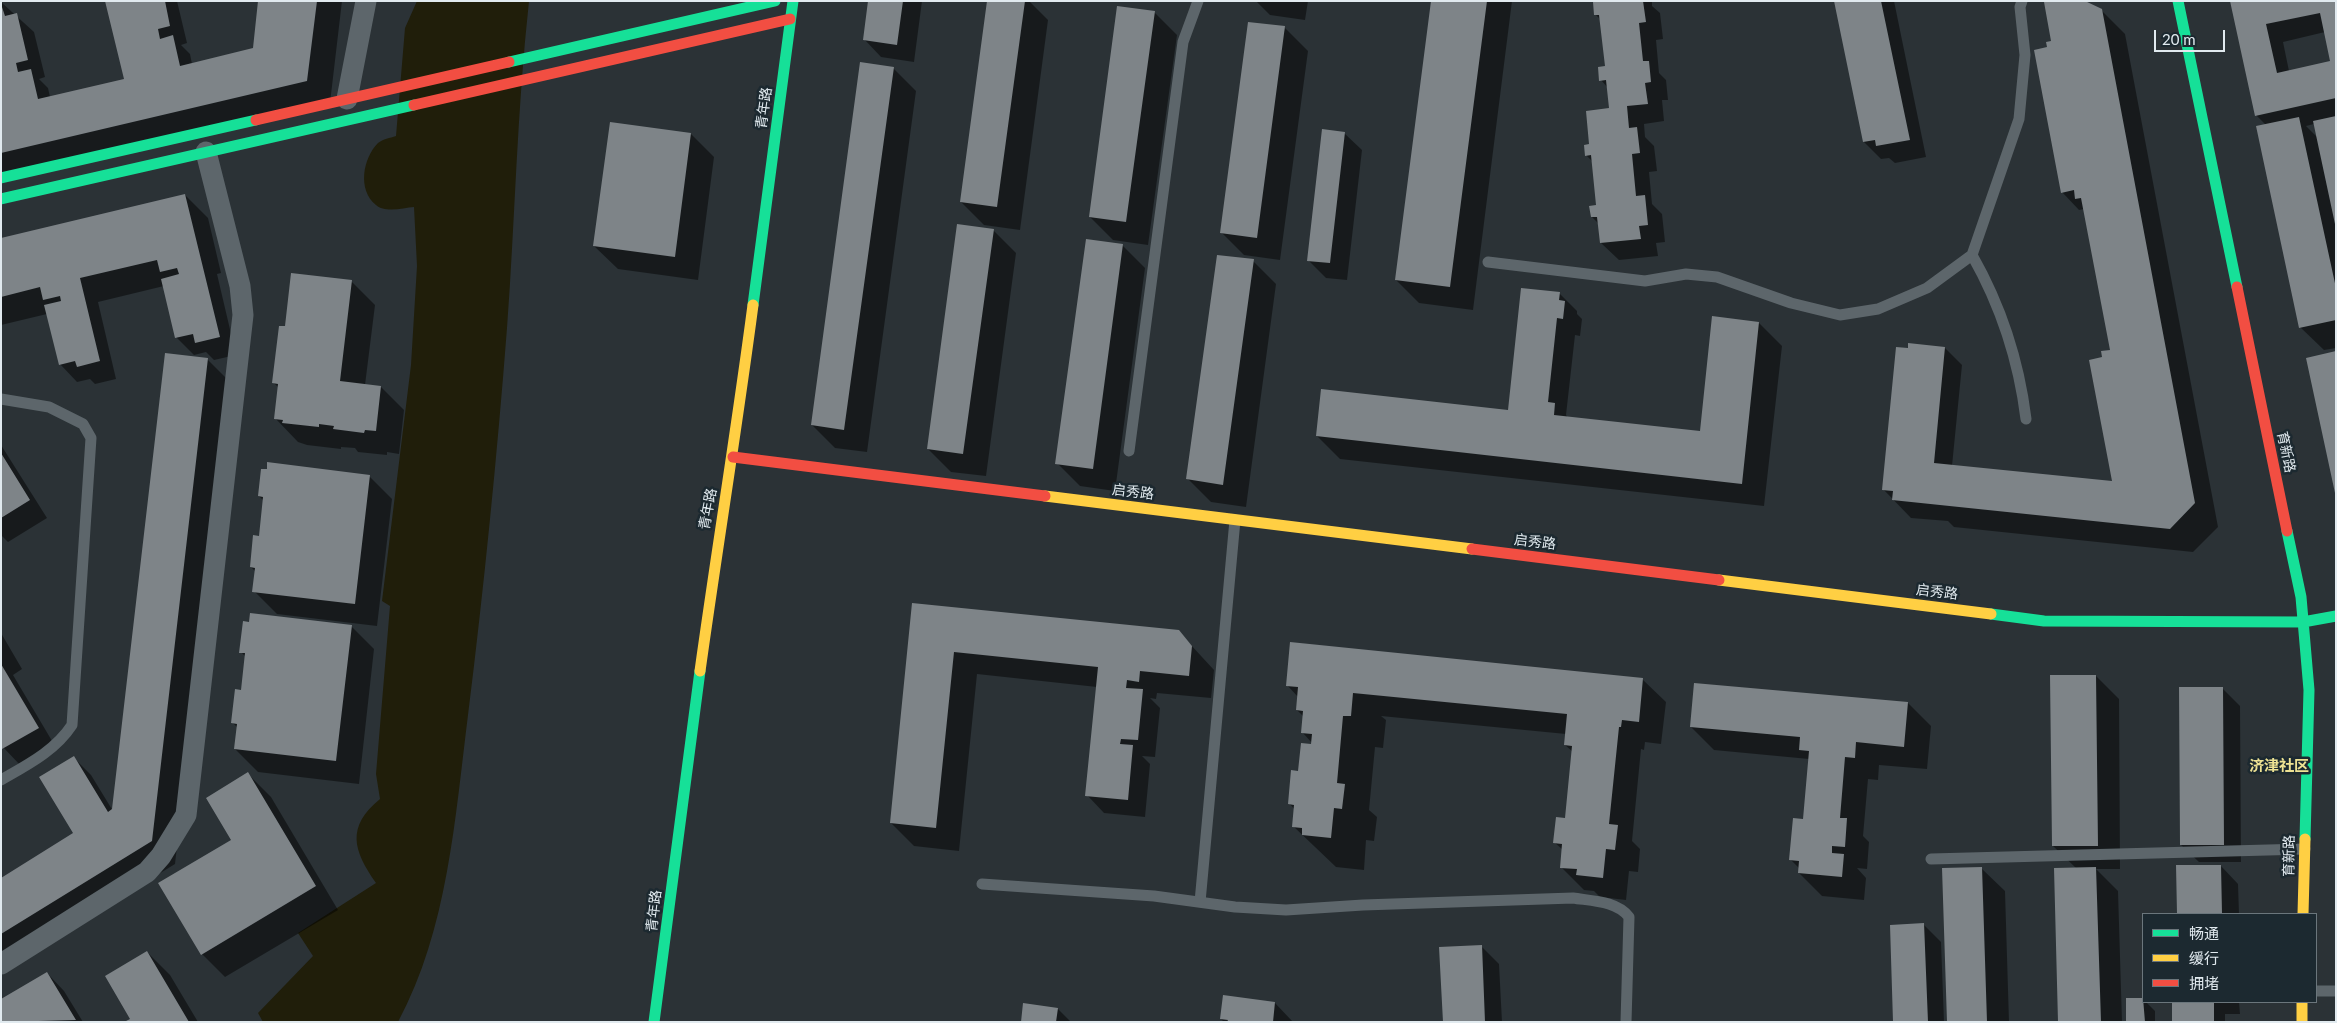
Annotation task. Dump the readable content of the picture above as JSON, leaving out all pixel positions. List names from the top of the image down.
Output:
{
  "streets": {
    "street": ["青年路", "育新路", "启秀路"]
  },
  "crossings": [
    ["青年路", "启秀路"],
    ["育新路", "启秀路"]
  ],
  "districts": ["济津社区"],
  "legend": ["畅通", "缓行", "拥堵"],
  "scale_bar": "20 m"
}
